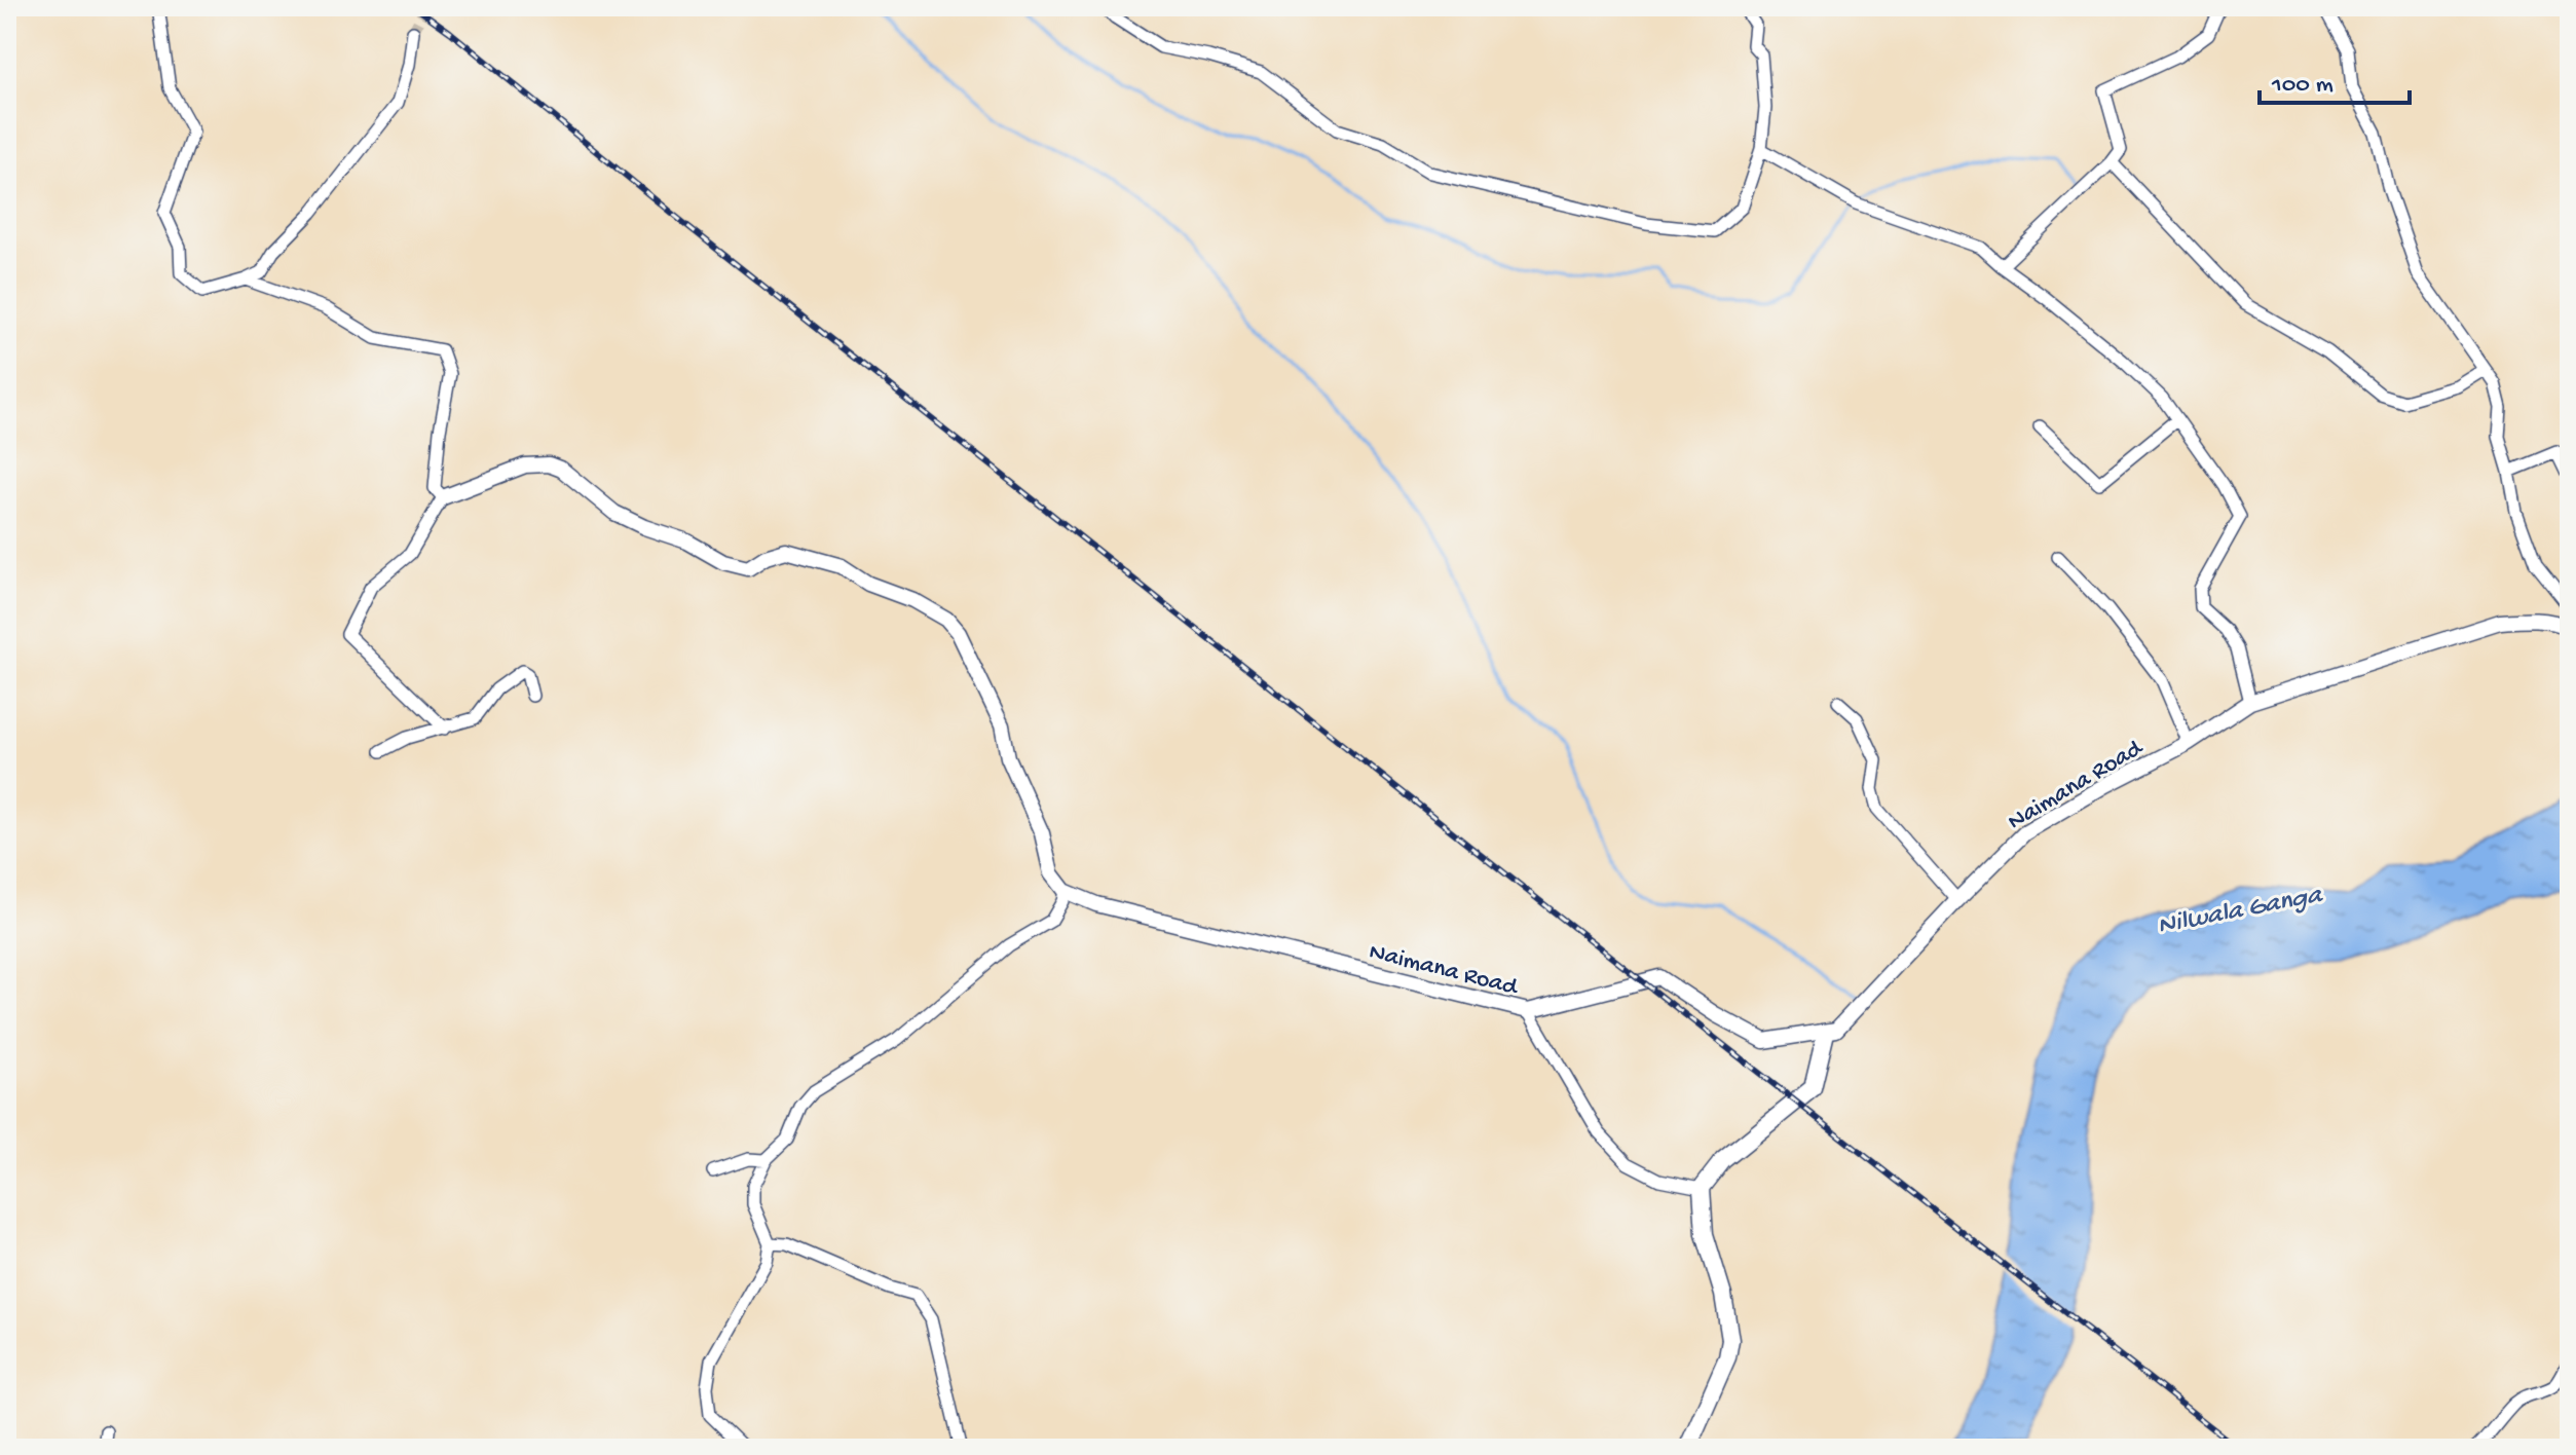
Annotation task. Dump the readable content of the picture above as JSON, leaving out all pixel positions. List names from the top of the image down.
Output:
{
  "streets": {
    "street": ["Naimana Road"]
  },
  "water": ["Nilwala Ganga"],
  "scale_bar": "100 m"
}
